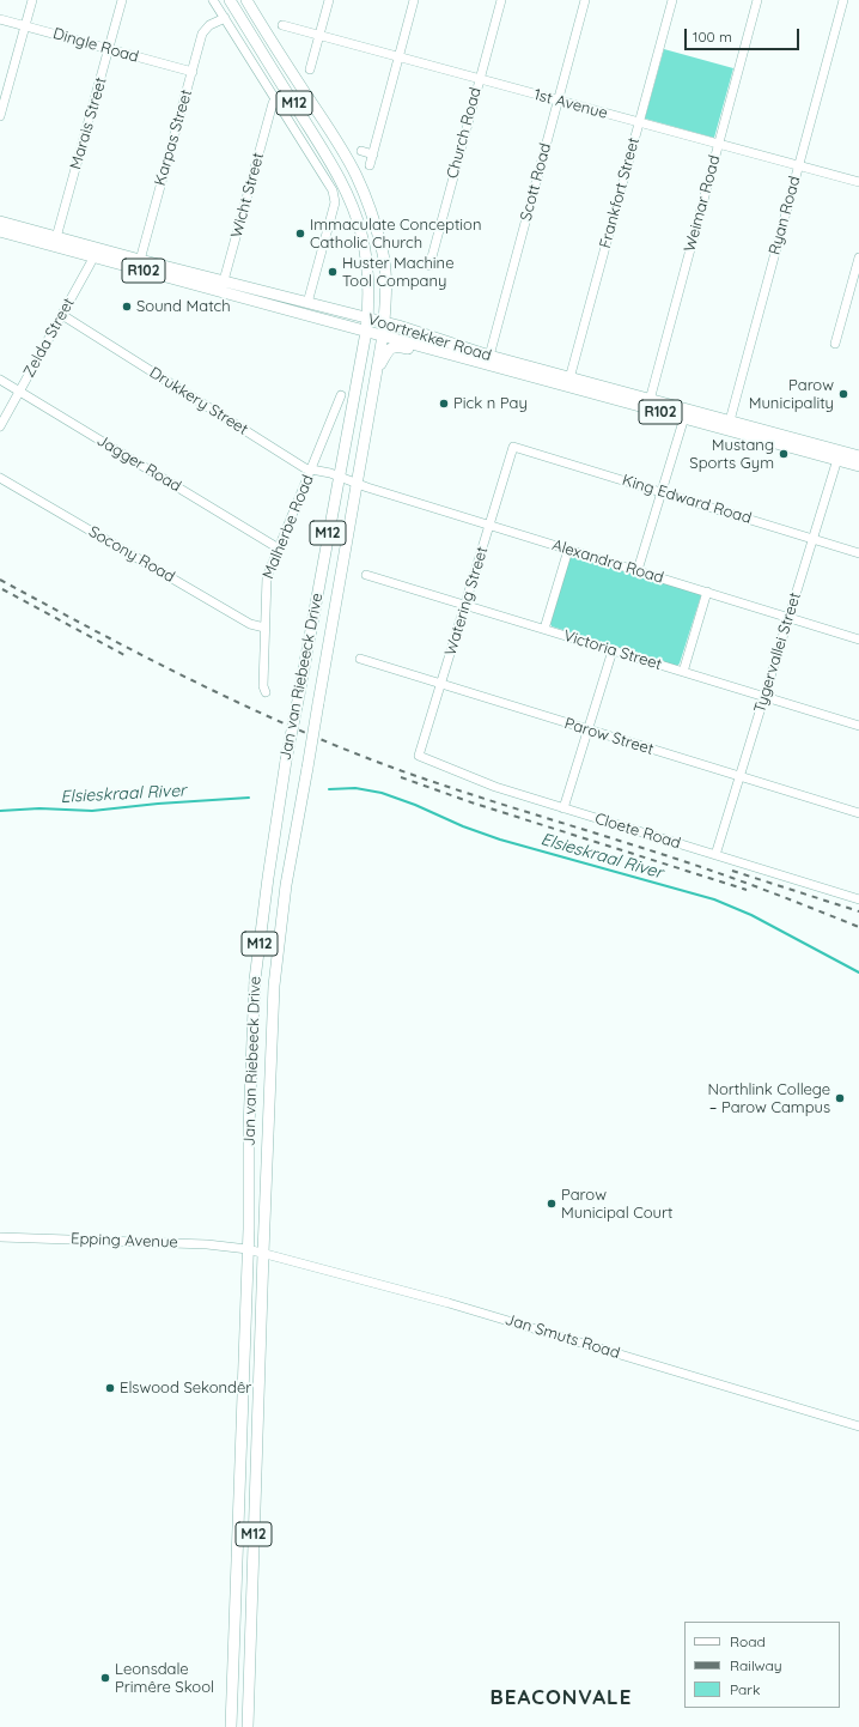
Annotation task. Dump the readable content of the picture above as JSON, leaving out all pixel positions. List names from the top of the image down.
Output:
{
  "streets": {
    "main road": [
      "M12",
      "R102",
      "Voortrekker Road",
      "Jan van Riebeeck Drive"
    ],
    "street": [
      "Dingle Road",
      "1st Avenue",
      "Marais Street",
      "Church Road",
      "Karpas Street",
      "Scott Road",
      "Frankfort Street",
      "Wicht Street",
      "Weimar Road",
      "Ryan Road",
      "Zelda Street",
      "Drukkery Street",
      "Jagger Road",
      "King Edward Road",
      "Malherbe Road",
      "Socony Road",
      "Alexandra Road",
      "Watering Street",
      "Victoria Street",
      "Tygervallei Street",
      "Parow Street",
      "Cloete Road",
      "Epping Avenue",
      "Jan Smuts Road"
    ]
  },
  "crossings": [
    ["Dingle Road", "Marais Street"],
    ["Dingle Road", "Karpas Street"],
    ["M12", "Voortrekker Road"],
    ["M12", "Jan van Riebeeck Drive"],
    ["1st Avenue", "Church Road"],
    ["1st Avenue", "Scott Road"],
    ["1st Avenue", "Frankfort Street"],
    ["1st Avenue", "Weimar Road"],
    ["1st Avenue", "Ryan Road"],
    ["Marais Street", "Voortrekker Road"],
    ["Karpas Street", "Voortrekker Road"],
    ["Scott Road", "Voortrekker Road"],
    ["Frankfort Street", "Voortrekker Road"],
    ["Wicht Street", "Voortrekker Road"],
    ["Weimar Road", "Voortrekker Road"],
    ["Ryan Road", "Voortrekker Road"],
    ["Zelda Street", "Voortrekker Road"],
    ["Zelda Street", "Drukkery Street"],
    ["Zelda Street", "Jagger Road"],
    ["Voortrekker Road", "Tygervallei Street"],
    ["Voortrekker Road", "Jan van Riebeeck Drive"],
    ["Drukkery Street", "Malherbe Road"],
    ["Drukkery Street", "Alexandra Road"],
    ["Drukkery Street", "Jan van Riebeeck Drive"],
    ["Jagger Road", "Malherbe Road"],
    ["King Edward Road", "Watering Street"],
    ["King Edward Road", "Tygervallei Street"],
    ["Malherbe Road", "Socony Road"],
    ["Alexandra Road", "Watering Street"],
    ["Alexandra Road", "Tygervallei Street"],
    ["Alexandra Road", "Jan van Riebeeck Drive"],
    ["Watering Street", "Victoria Street"],
    ["Watering Street", "Parow Street"],
    ["Watering Street", "Cloete Road"],
    ["Victoria Street", "Tygervallei Street"],
    ["Tygervallei Street", "Parow Street"],
    ["Tygervallei Street", "Cloete Road"],
    ["Jan van Riebeeck Drive", "Epping Avenue"],
    ["Jan van Riebeeck Drive", "Jan Smuts Road"],
    ["Epping Avenue", "Jan Smuts Road"]
  ],
  "districts": ["BEACONVALE"],
  "water": ["Elsieskraal River"],
  "places": [
    "Immaculate Conception Catholic Church",
    "Huster Machine Tool Company",
    "Sound Match",
    "Parow Municipality",
    "Pick n Pay",
    "Mustang Sports Gym",
    "Northlink College – Parow Campus",
    "Parow Municipal Court",
    "Elswood Sekondêr",
    "Leonsdale Primêre Skool"
  ],
  "legend": ["Road", "Railway", "Park"],
  "scale_bar": "100 m"
}
